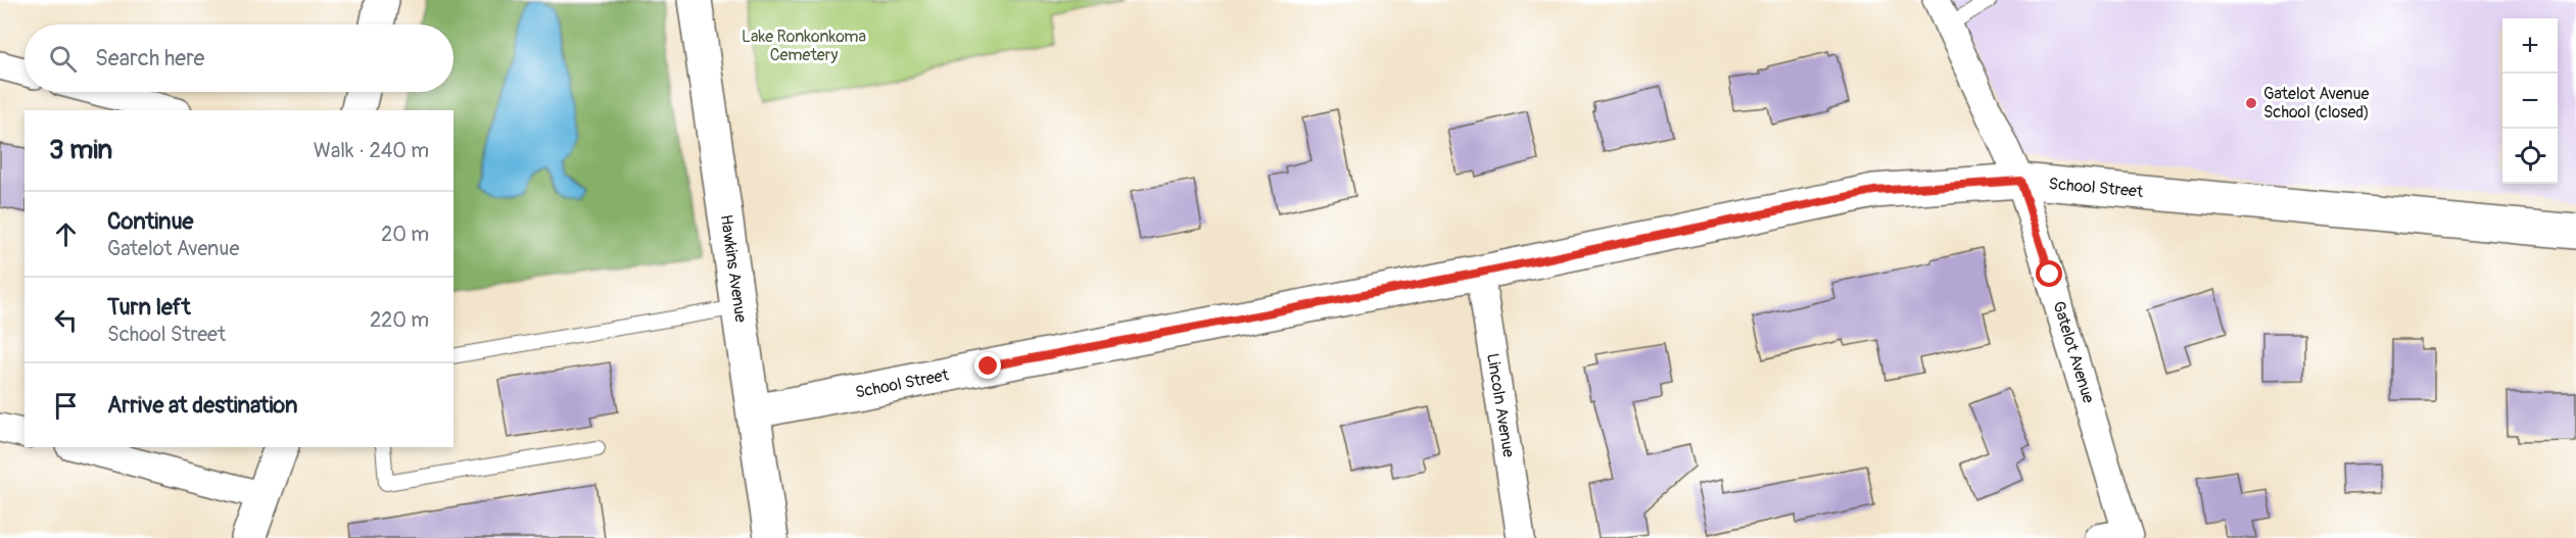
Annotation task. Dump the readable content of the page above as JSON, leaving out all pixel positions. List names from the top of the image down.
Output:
{
  "streets": {
    "street": [
      "School Street",
      "Hawkins Avenue",
      "Gatelot Avenue",
      "Lincoln Avenue"
    ]
  },
  "crossings": [
    ["School Street", "Hawkins Avenue"],
    ["School Street", "Gatelot Avenue"],
    ["School Street", "Lincoln Avenue"]
  ],
  "parks": ["Lake Ronkonkoma Cemetery"],
  "places": ["Gatelot Avenue School (closed)"],
  "page": {
    "map_buttons": ["+", "−"],
    "search": "Search here",
    "heading": ["3 min", "Walk · 240 m"],
    "list": [
      ["Continue", "Gatelot Avenue", "20 m"],
      ["Turn left", "School Street", "220 m"],
      "Arrive at destination"
    ]
  }
}
